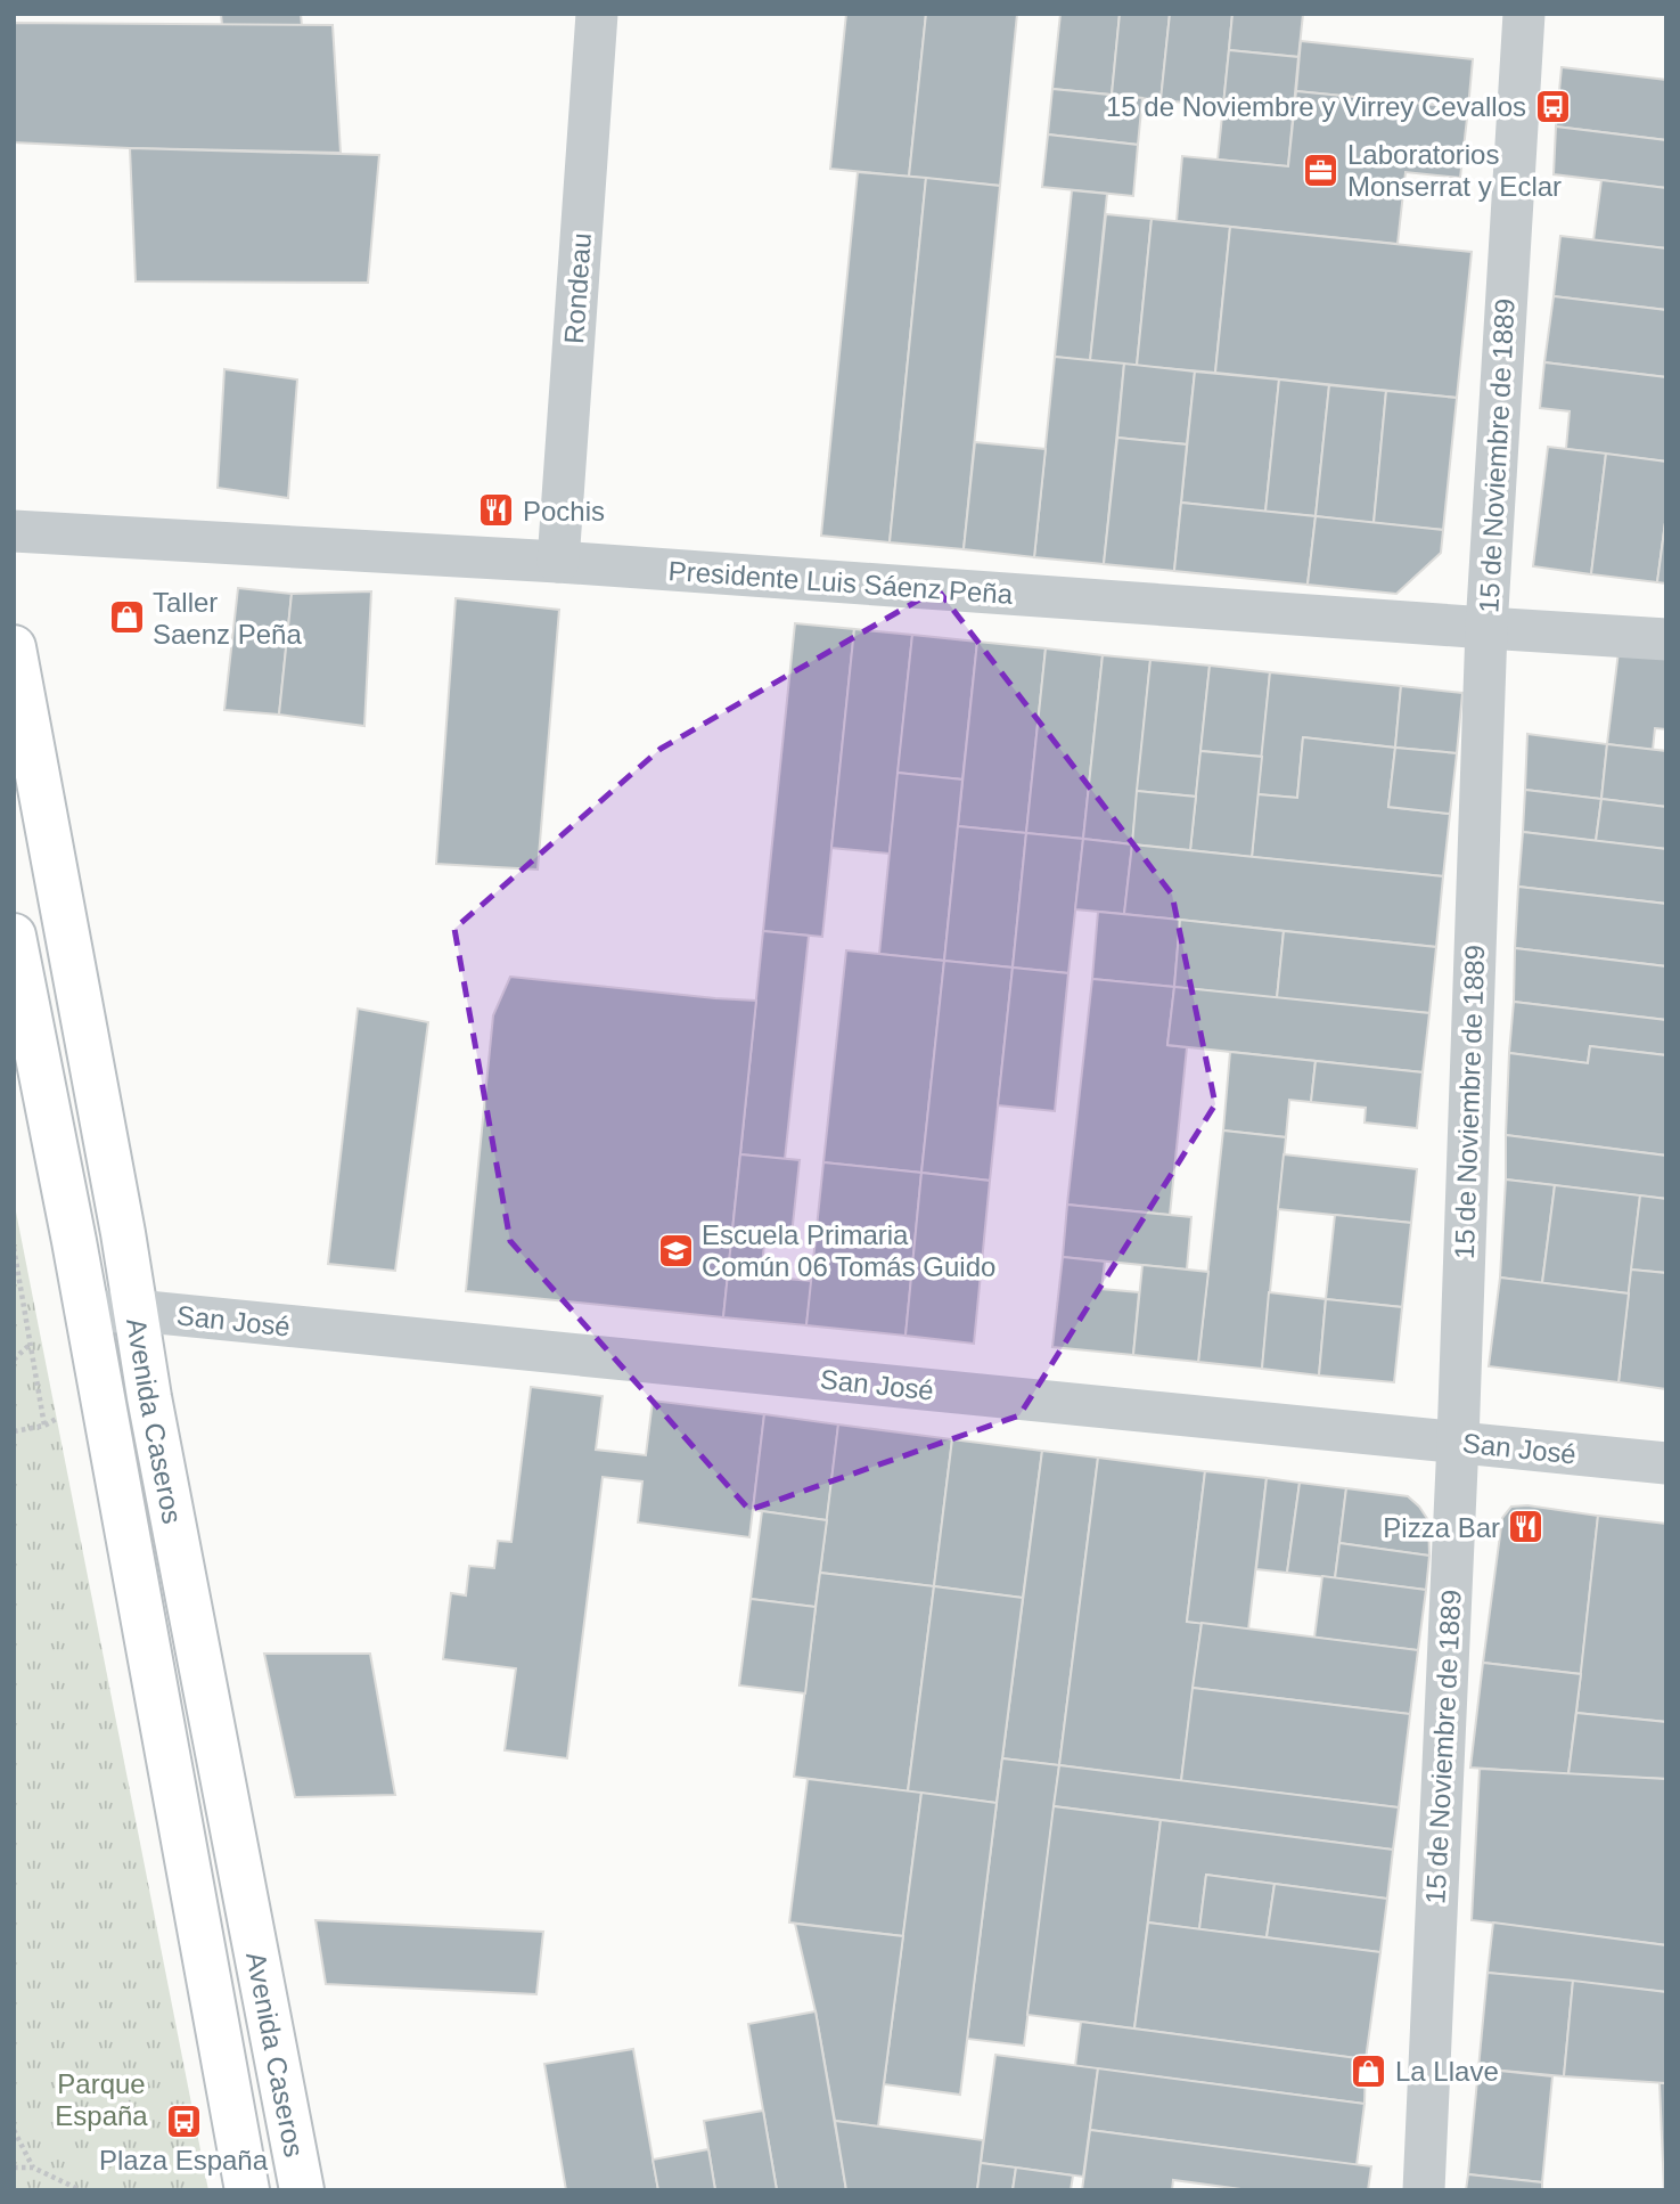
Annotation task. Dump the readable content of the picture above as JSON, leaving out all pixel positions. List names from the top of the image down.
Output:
{
  "streets": {
    "main road": ["Avenida Caseros"],
    "street": [
      "Rondeau",
      "15 de Noviembre de 1889",
      "Presidente Luis Sáenz Peña",
      "San José"
    ]
  },
  "crossings": [
    ["Rondeau", "Presidente Luis Sáenz Peña"],
    ["15 de Noviembre de 1889", "Presidente Luis Sáenz Peña"],
    ["15 de Noviembre de 1889", "San José"],
    ["San José", "Avenida Caseros"]
  ],
  "parks": ["Parque España"],
  "places": {
    "bus stop": ["15 de Noviembre y Virrey Cevallos", "Plaza España"],
    "office": ["Laboratorios Monserrat y Eclar"],
    "restaurant": ["Pochis", "Pizza Bar"],
    "shop": ["Taller Saenz Peña", "La Llave"],
    "school or university": ["Escuela Primaria Común 06 Tomás Guido"]
  }
}
